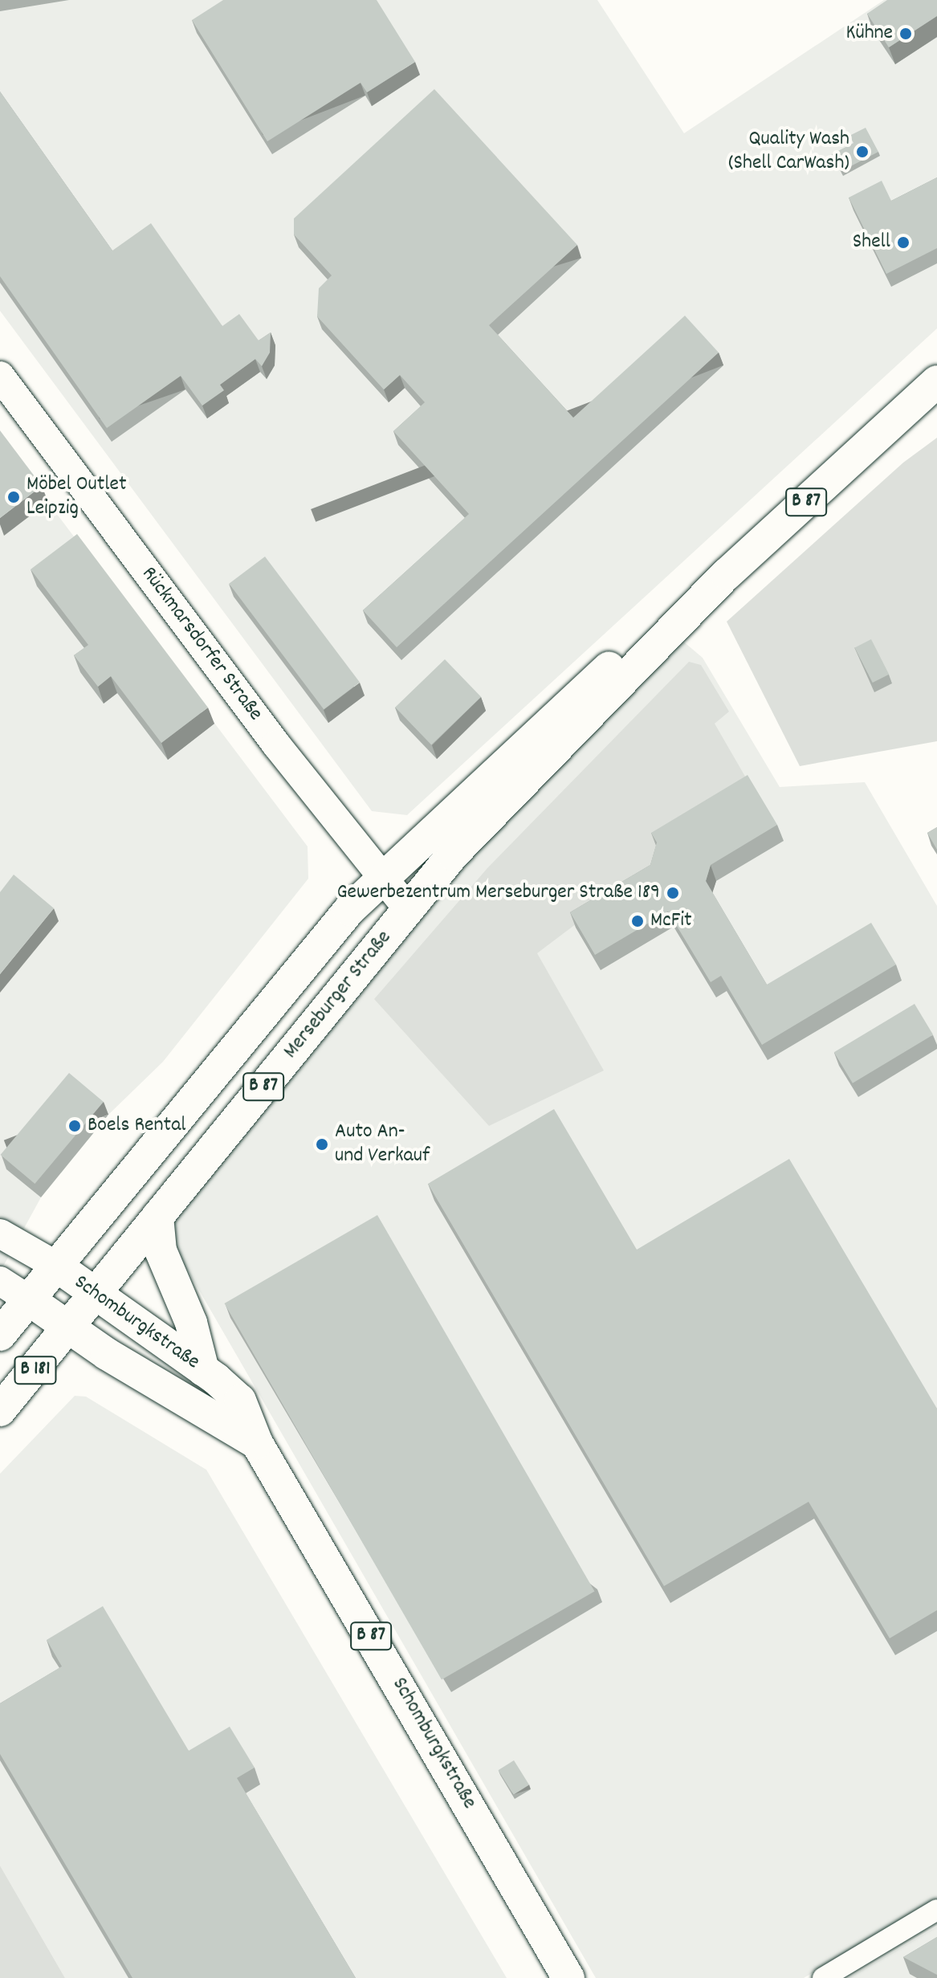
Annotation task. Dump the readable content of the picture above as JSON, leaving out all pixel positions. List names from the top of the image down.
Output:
{
  "streets": {
    "main road": [
      "B 87",
      "Rückmarsdorfer Straße",
      "Merseburger Straße",
      "Schomburgkstraße",
      "B 181"
    ]
  },
  "crossings": [
    ["Rückmarsdorfer Straße", "Merseburger Straße"],
    ["Merseburger Straße", "Schomburgkstraße"]
  ],
  "places": [
    "Kühne",
    "Quality Wash (Shell CarWash)",
    "Shell",
    "Möbel Outlet Leipzig",
    "Gewerbezentrum Merseburger Straße 189",
    "McFit",
    "Boels Rental",
    "Auto An- und Verkauf"
  ]
}
